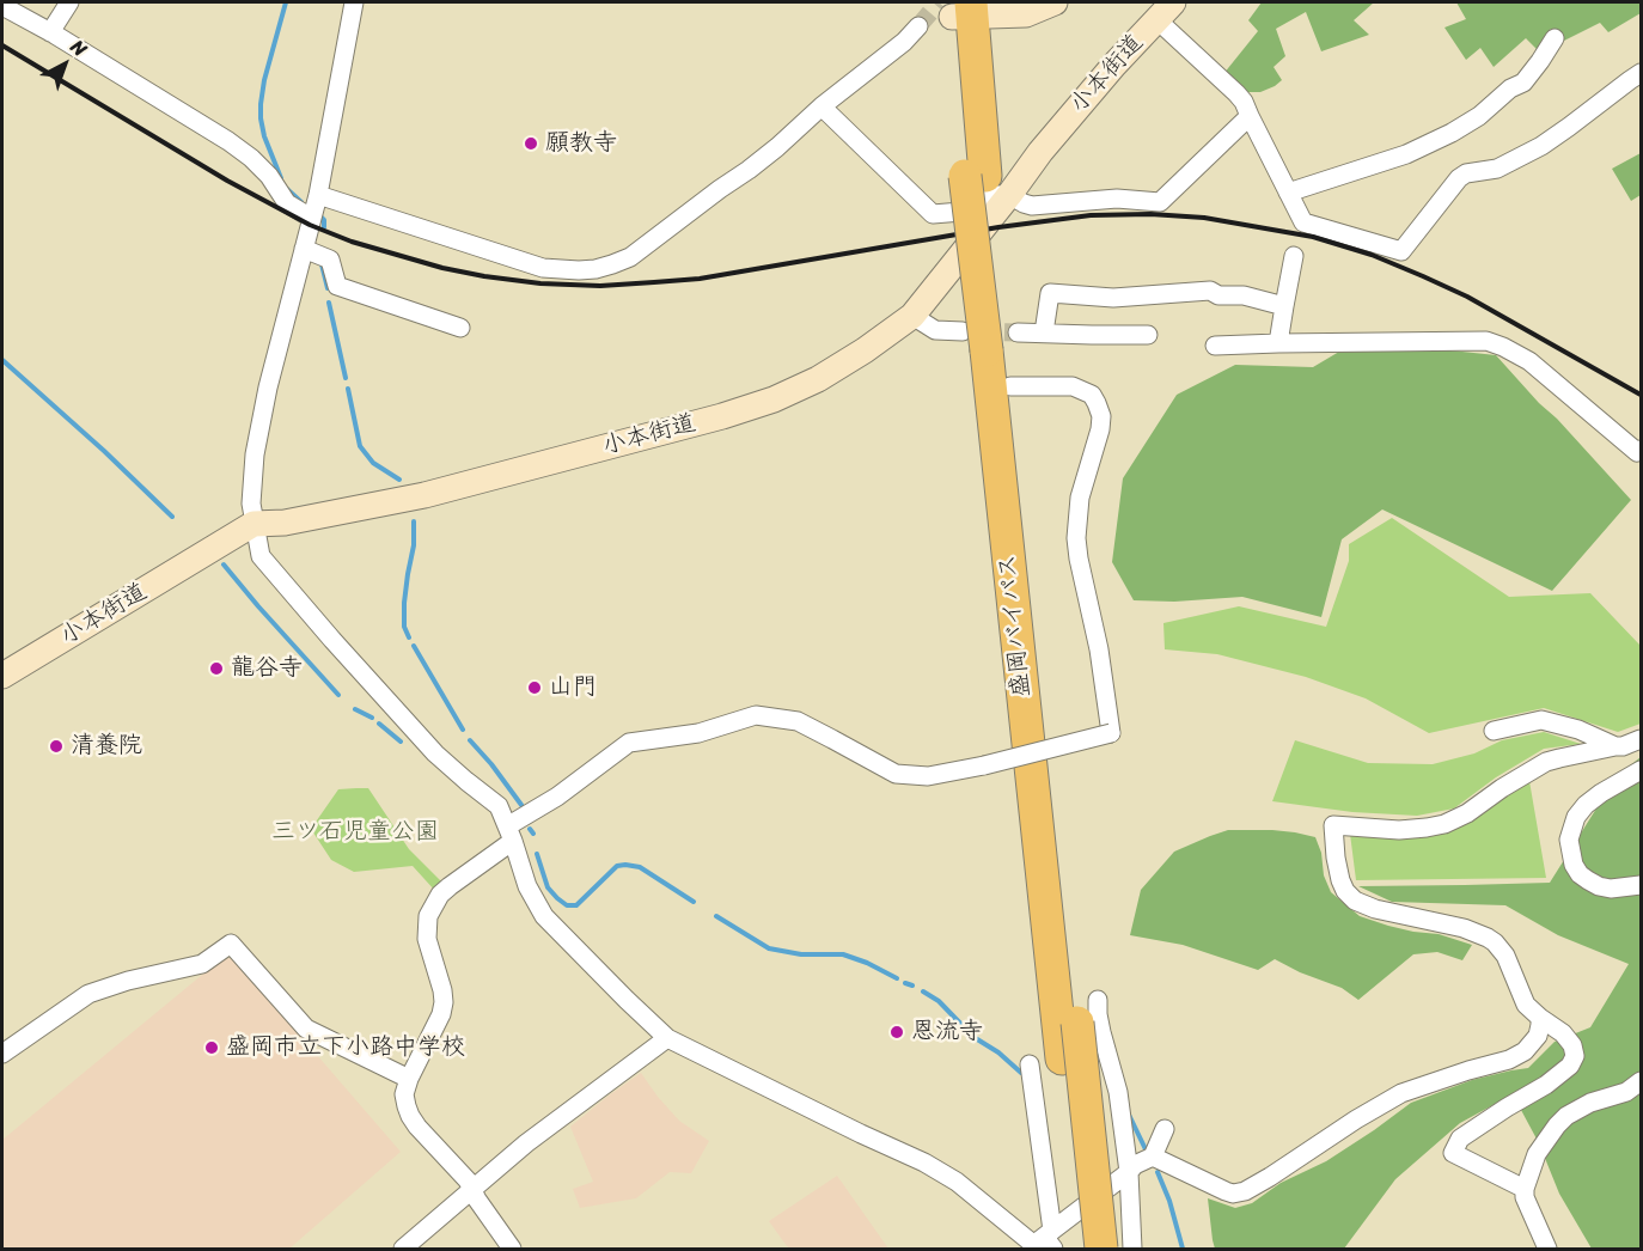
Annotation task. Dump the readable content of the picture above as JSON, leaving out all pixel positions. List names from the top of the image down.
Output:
{
  "streets": {
    "highway": ["盛岡バイパス"],
    "street": ["小本街道"]
  },
  "crossings": [
    ["小本街道", "盛岡バイパス"]
  ],
  "parks": ["三ツ石児童公園"],
  "places": [
    "願教寺",
    "龍谷寺",
    "山門",
    "清養院",
    "恩流寺",
    "盛岡市立下小路中学校"
  ],
  "north": "top right"
}
